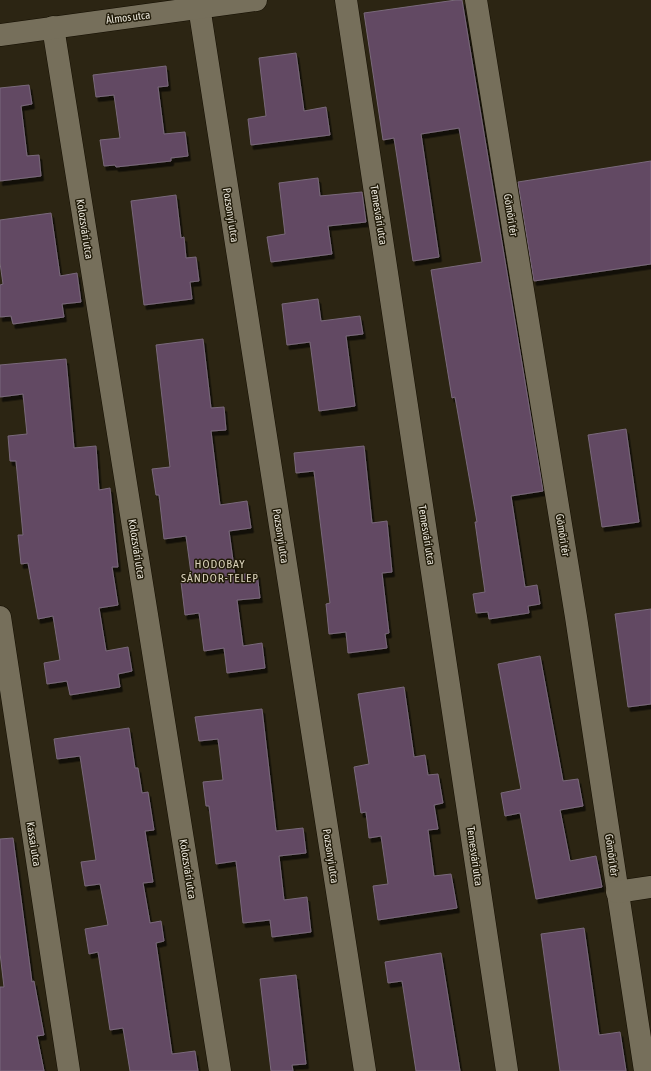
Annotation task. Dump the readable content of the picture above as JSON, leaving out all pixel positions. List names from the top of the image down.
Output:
{
  "streets": {
    "street": [
      "Álmos utca",
      "Pozsonyi utca",
      "Temesvári utca",
      "Gömöri tér",
      "Kolozsvári utca",
      "Kassai utca"
    ]
  },
  "crossings": [
    ["Álmos utca", "Pozsonyi utca"],
    ["Álmos utca", "Kolozsvári utca"]
  ],
  "districts": ["HODOBAY SÁNDOR-TELEP"]
}
